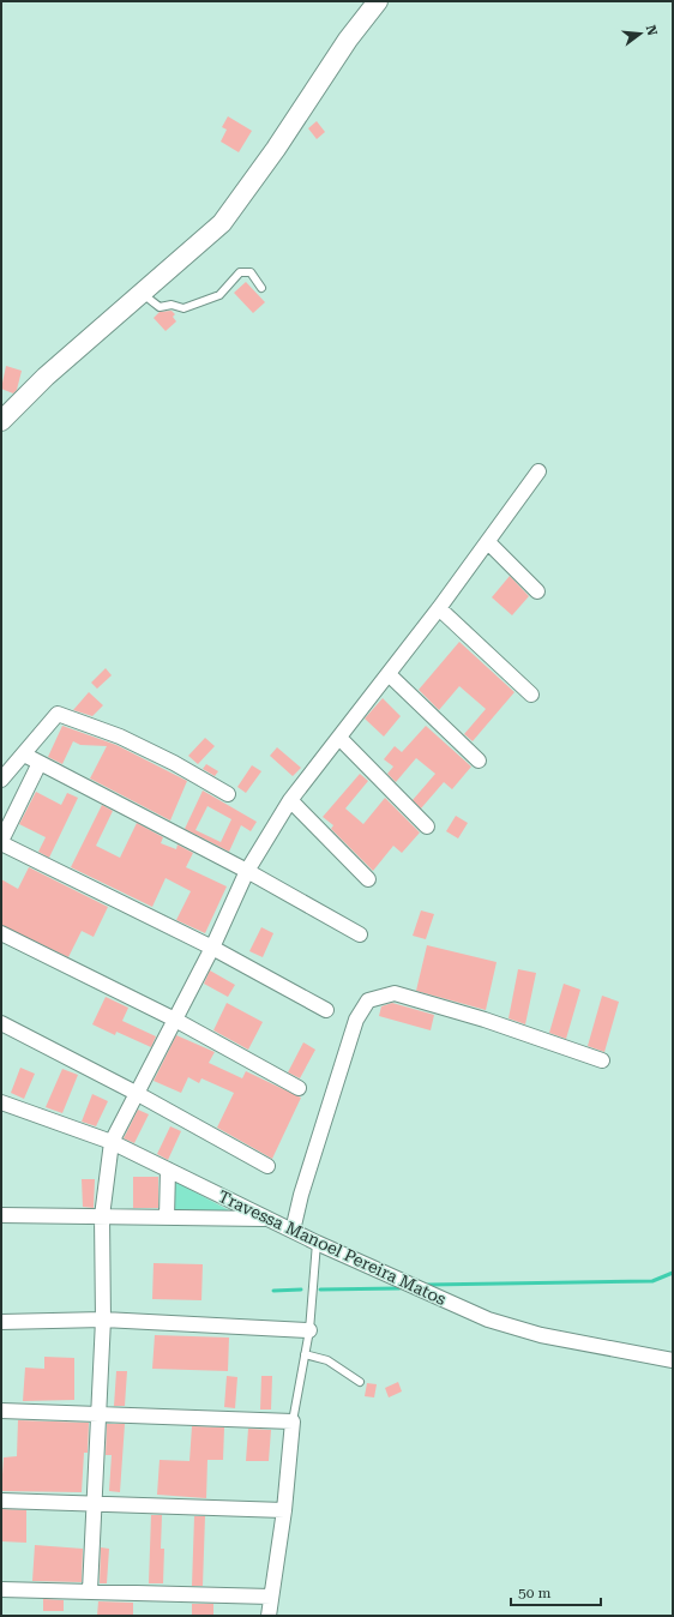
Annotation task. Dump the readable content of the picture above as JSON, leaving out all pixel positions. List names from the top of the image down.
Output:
{
  "streets": {
    "street": ["Travessa Manoel Pereira Matos"]
  },
  "scale_bar": "50 m",
  "north": "right"
}
